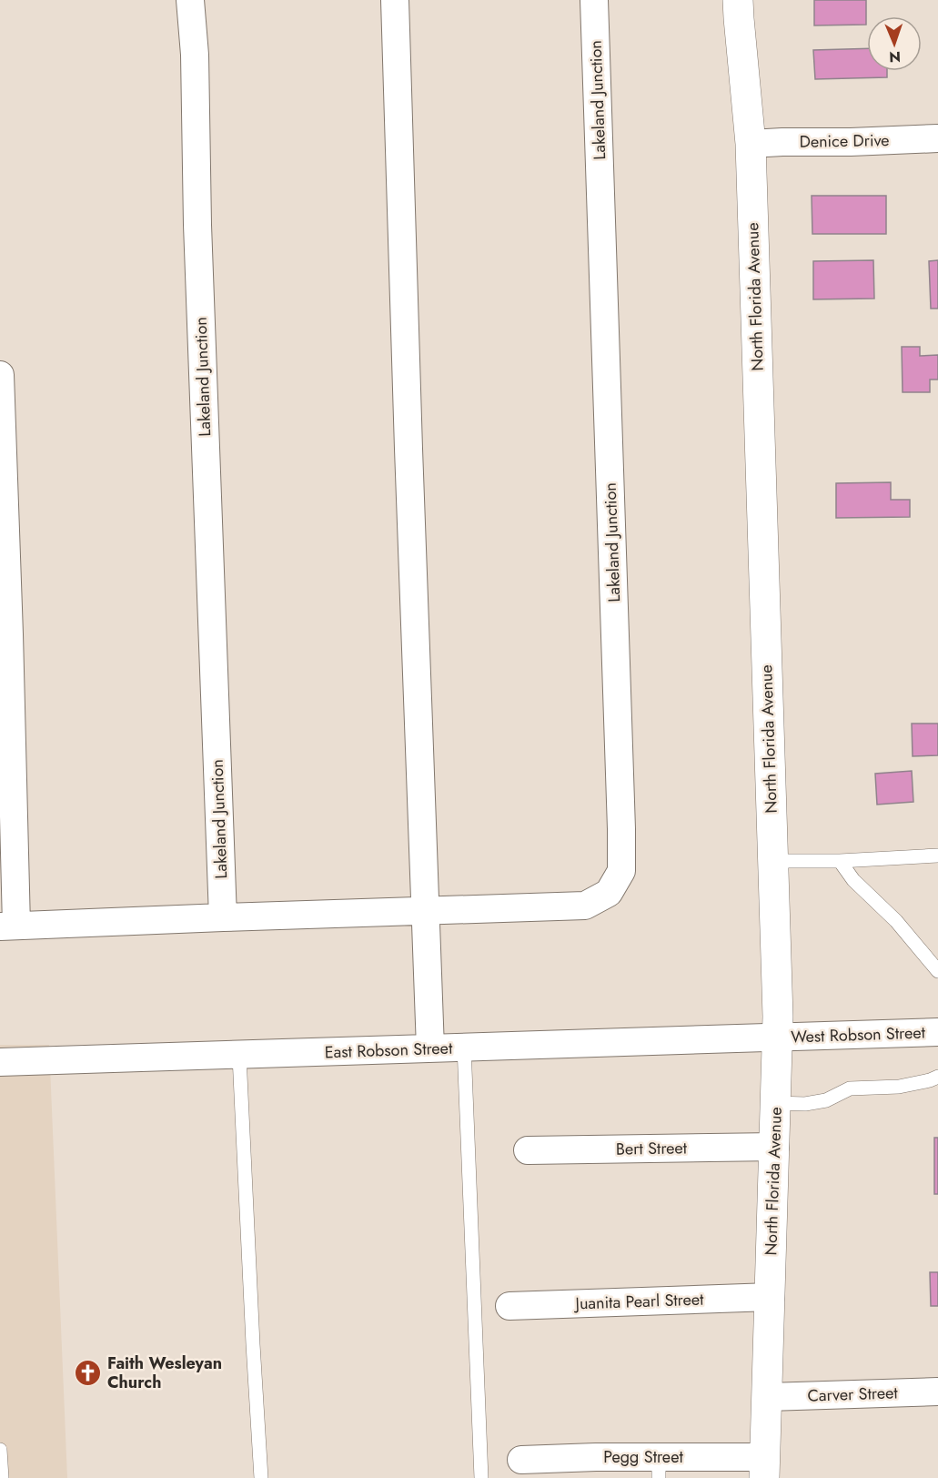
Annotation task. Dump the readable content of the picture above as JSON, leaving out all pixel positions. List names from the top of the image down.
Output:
{
  "streets": {
    "street": [
      "Lakeland Junction",
      "Denice Drive",
      "North Florida Avenue",
      "West Robson Street",
      "East Robson Street",
      "Bert Street",
      "Juanita Pearl Street",
      "Carver Street",
      "Pegg Street"
    ]
  },
  "crossings": [
    ["Denice Drive", "North Florida Avenue"],
    ["North Florida Avenue", "West Robson Street"],
    ["North Florida Avenue", "East Robson Street"],
    ["North Florida Avenue", "Bert Street"],
    ["North Florida Avenue", "Juanita Pearl Street"],
    ["North Florida Avenue", "Carver Street"],
    ["North Florida Avenue", "Pegg Street"],
    ["West Robson Street", "East Robson Street"]
  ],
  "places": {
    "church": ["Faith Wesleyan Church"]
  },
  "north": "bottom"
}
